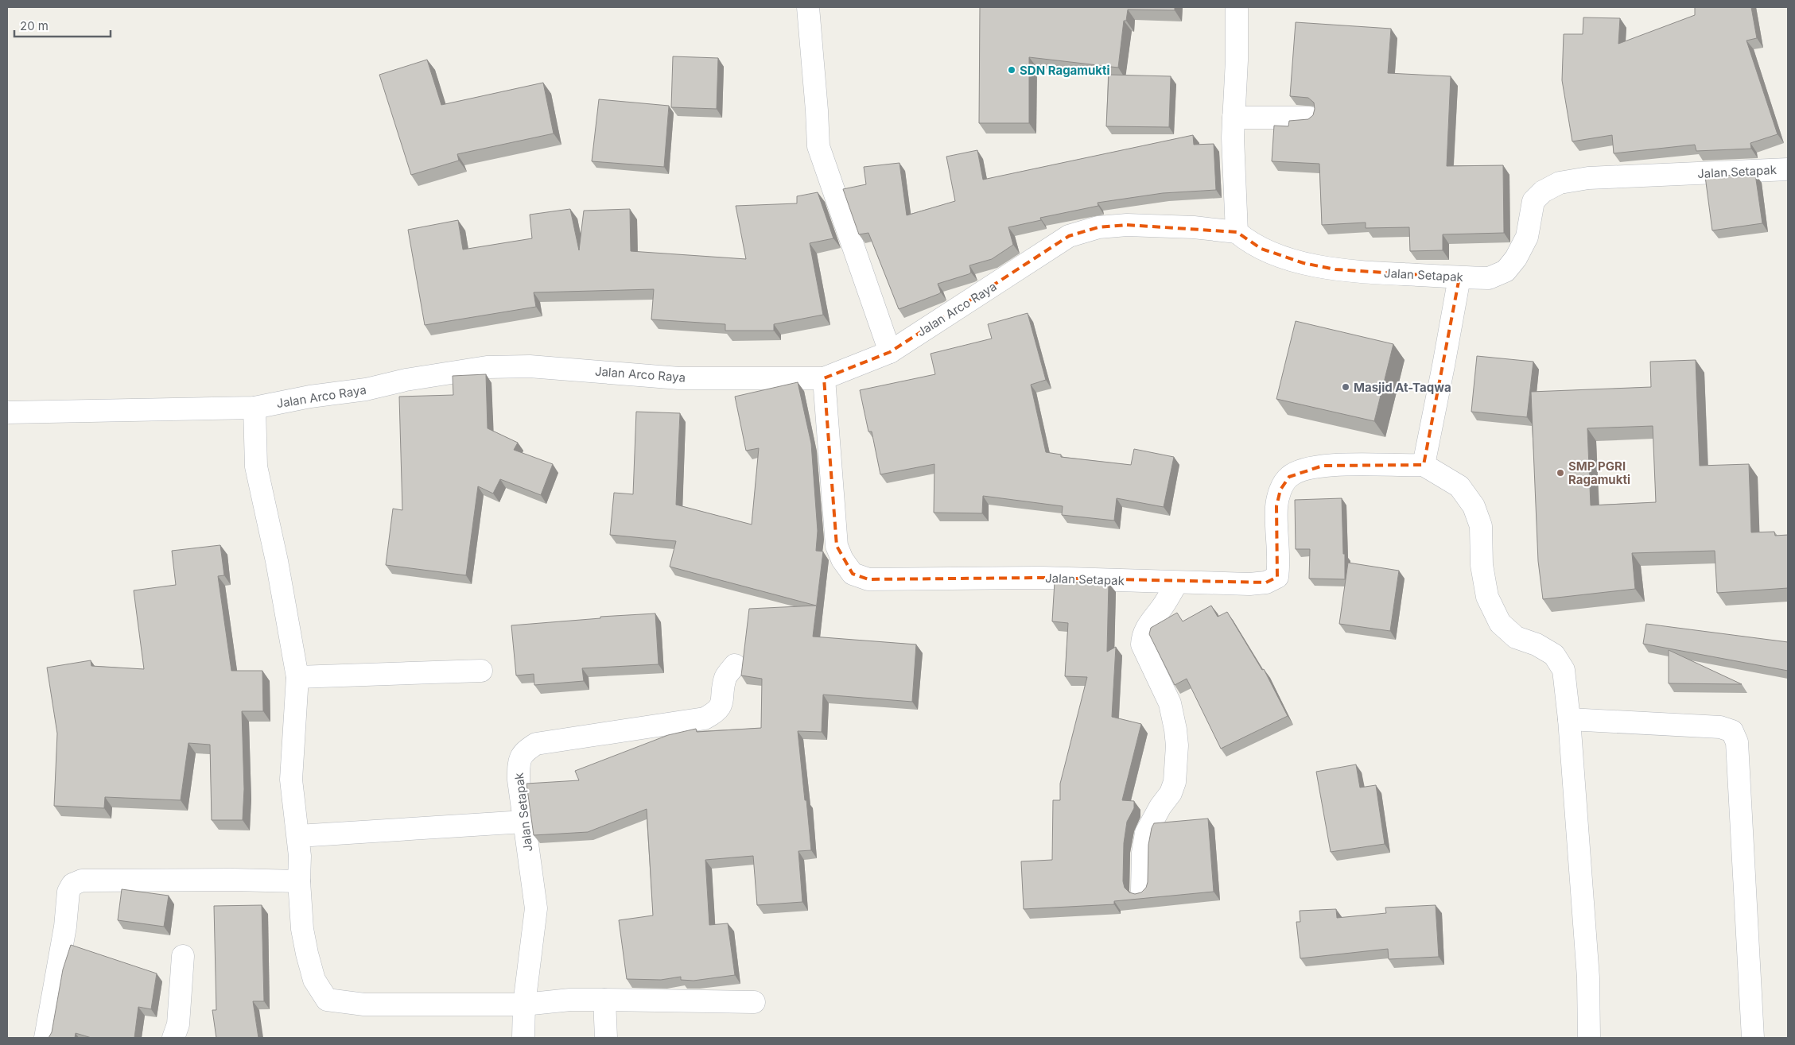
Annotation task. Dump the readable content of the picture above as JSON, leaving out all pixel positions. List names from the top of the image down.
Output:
{
  "streets": {
    "street": ["Jalan Setapak", "Jalan Arco Raya"]
  },
  "crossings": [
    ["Jalan Setapak", "Jalan Arco Raya"]
  ],
  "places": ["SDN Ragamukti", "Masjid At-Taqwa", "SMP PGRI Ragamukti"],
  "scale_bar": "20 m"
}
